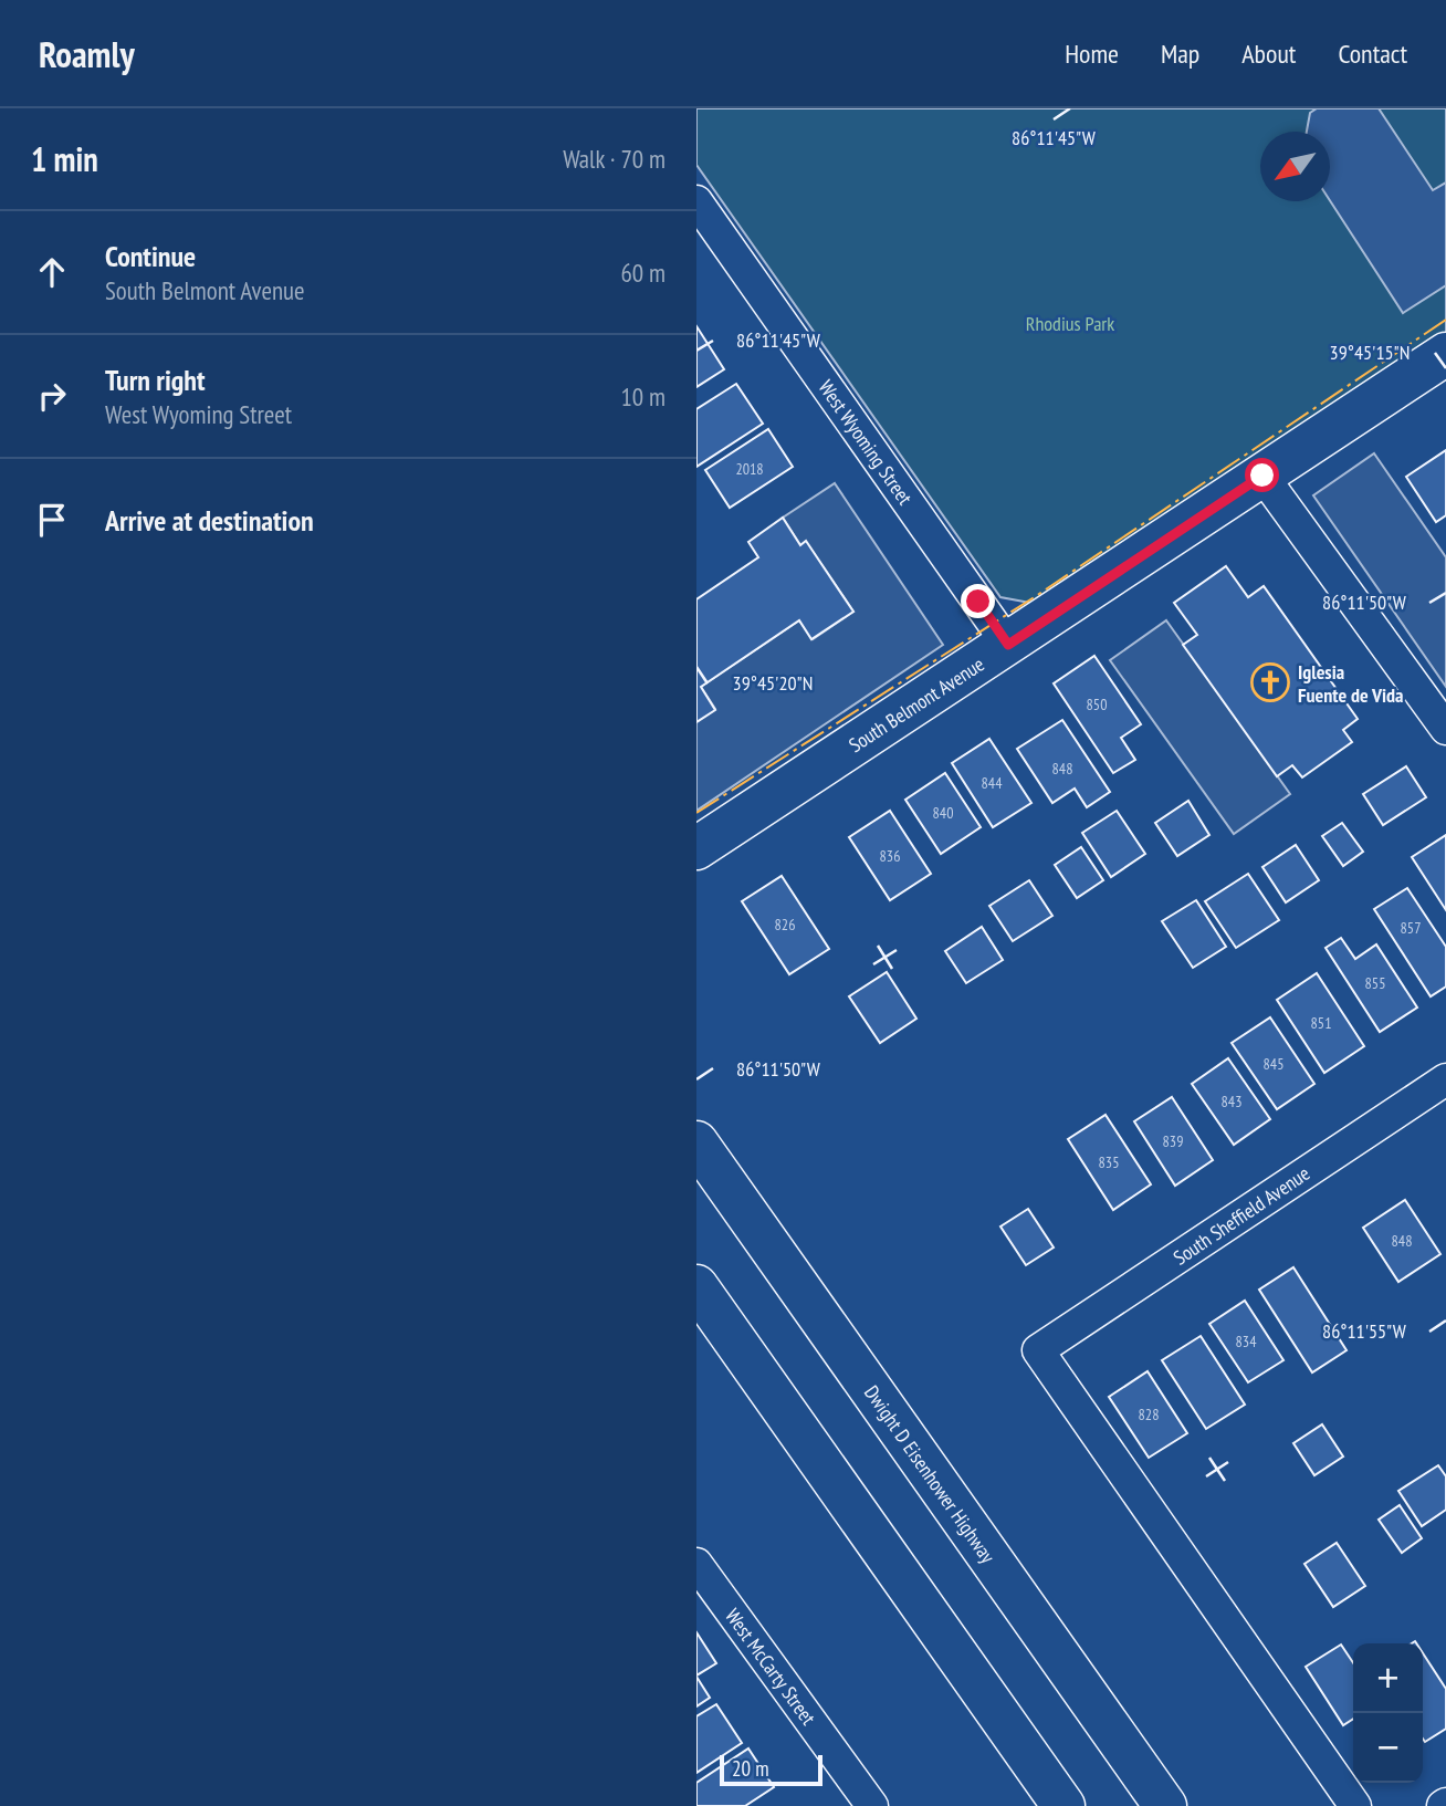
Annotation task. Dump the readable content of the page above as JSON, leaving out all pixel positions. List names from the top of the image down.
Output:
{
  "streets": {
    "main road": ["South Belmont Avenue", "Dwight D Eisenhower Highway"],
    "street": ["West Wyoming Street", "South Sheffield Avenue", "West McCarty Street"]
  },
  "crossings": [
    ["West Wyoming Street", "South Belmont Avenue"]
  ],
  "parks": ["Rhodius Park"],
  "places": {
    "church": ["Iglesia Fuente de Vida"]
  },
  "house_numbers": [
    "2018",
    "850",
    "848",
    "844",
    "840",
    "836",
    "826",
    "857",
    "855",
    "851",
    "845",
    "843",
    "839",
    "835",
    "848",
    "834",
    "828"
  ],
  "scale_bar": "20 m",
  "north": "bottom left",
  "page": {
    "header": "Roamly",
    "nav": [
      "Home",
      "Map",
      "About",
      "Contact"
    ],
    "heading": ["1 min", "Walk · 70 m"],
    "list": [
      ["Continue", "South Belmont Avenue", "60 m"],
      ["Turn right", "West Wyoming Street", "10 m"],
      "Arrive at destination"
    ],
    "map_buttons": ["+", "−"],
    "scale": "20 m"
  },
  "coordinates": [
    "86°11'45\"W",
    "39°45'15\"N",
    "86°11'50\"W",
    "39°45'20\"N",
    "86°11'55\"W"
  ]
}
